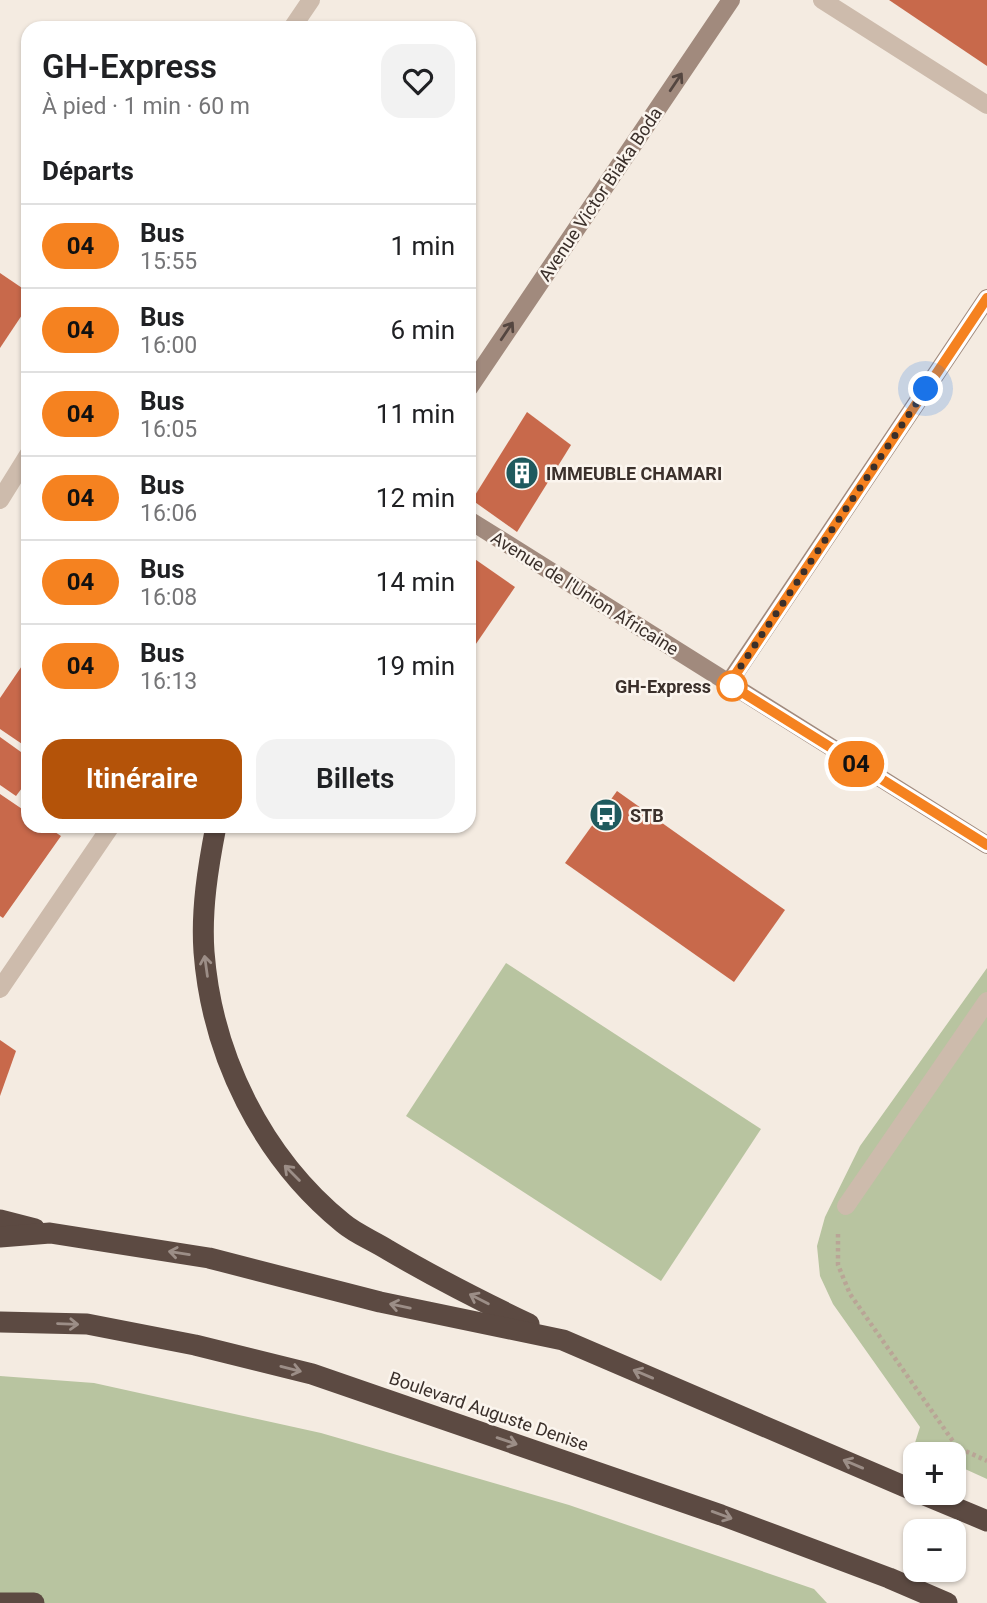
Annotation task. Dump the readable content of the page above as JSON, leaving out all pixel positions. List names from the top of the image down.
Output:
{
  "streets": {
    "highway": ["Boulevard Auguste Denise"],
    "street": ["Avenue Victor Biaka Boda", "Avenue de l'Union Africaine"]
  },
  "one_way": ["Avenue Victor Biaka Boda"],
  "places": {
    "building": ["IMMEUBLE CHAMARI"],
    "other": ["GH-Express"],
    "bus stop": ["STB"]
  },
  "lines": ["bus line 04"],
  "page": {
    "on_map": "04",
    "heading": [
      ["GH-Express", "À pied · 1 min · 60 m"],
      "Départs"
    ],
    "list": [
      {
        "mark": "04",
        "name": "Bus",
        "note": "15:55",
        "value": "1 min"
      },
      {
        "mark": "04",
        "name": "Bus",
        "note": "16:00",
        "value": "6 min"
      },
      {
        "mark": "04",
        "name": "Bus",
        "note": "16:05",
        "value": "11 min"
      },
      {
        "mark": "04",
        "name": "Bus",
        "note": "16:06",
        "value": "12 min"
      },
      {
        "mark": "04",
        "name": "Bus",
        "note": "16:08",
        "value": "14 min"
      },
      {
        "mark": "04",
        "name": "Bus",
        "note": "16:13",
        "value": "19 min"
      }
    ],
    "buttons": ["Itinéraire", "Billets"],
    "map_buttons": ["+", "−"]
  }
}
